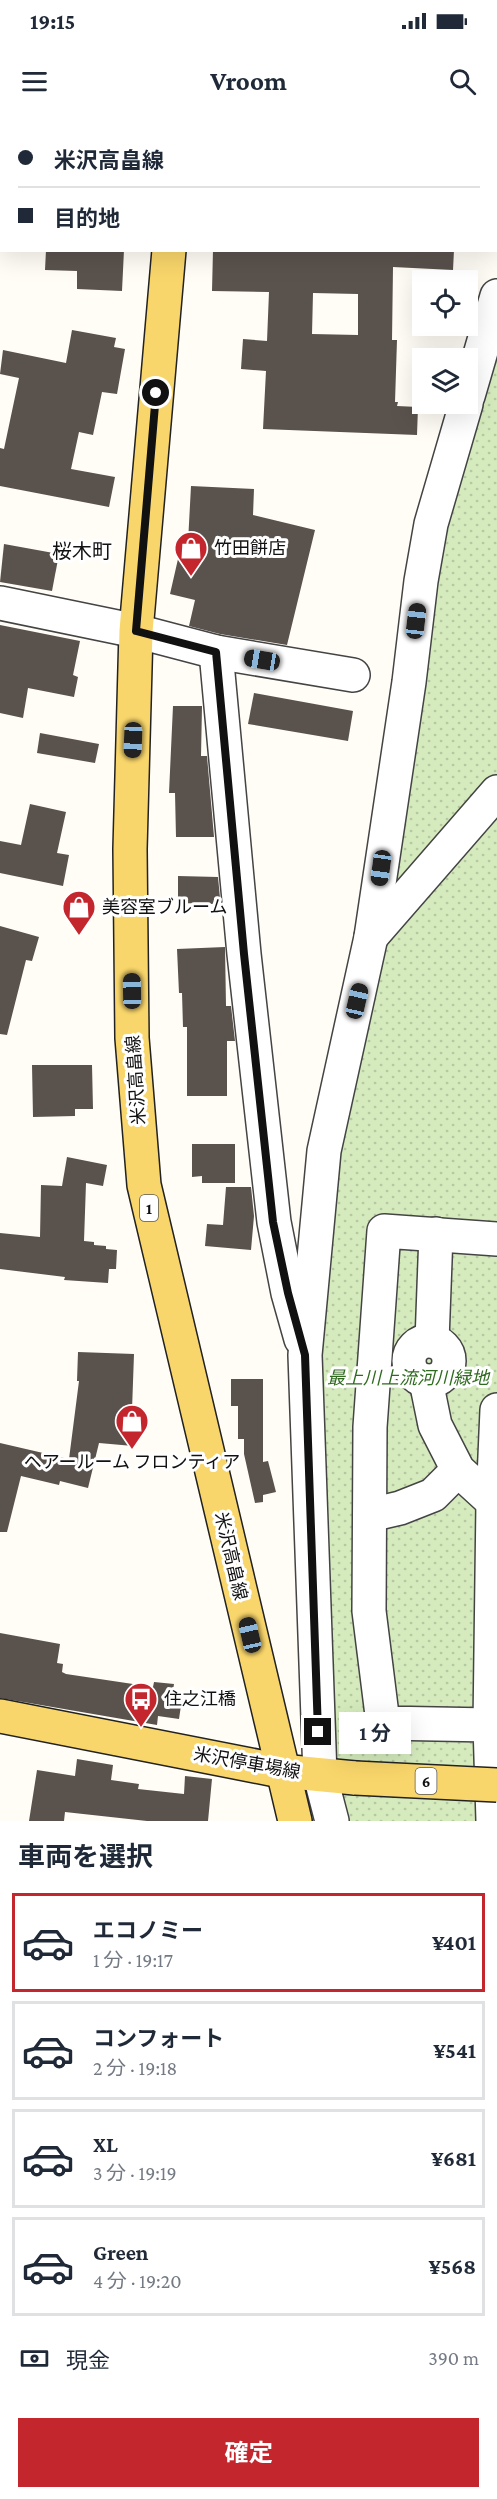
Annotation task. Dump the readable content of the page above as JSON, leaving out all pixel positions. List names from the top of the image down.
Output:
{
  "streets": {
    "main road": [
      "米沢高畠線",
      "1",
      "米沢停車場線",
      "6"
    ]
  },
  "crossings": [
    ["米沢高畠線", "米沢停車場線"]
  ],
  "districts": ["桜木町"],
  "parks": ["最上川上流河川緑地"],
  "places": {
    "shop": ["竹田餅店", "美容室ブルーム", "ヘアールーム フロンティア"],
    "bus stop": ["住之江橋"]
  },
  "page": {
    "status": "19:15",
    "header": "Vroom",
    "banner": ["米沢高畠線", "目的地"],
    "bubble": "1 分",
    "heading": "車両を選択",
    "list": [
      {
        "name": "エコノミー",
        "note": "1 分 · 19:17",
        "value": "¥401"
      },
      {
        "name": "コンフォート",
        "note": "2 分 · 19:18",
        "value": "¥541"
      },
      {
        "name": "XL",
        "note": "3 分 · 19:19",
        "value": "¥681"
      },
      {
        "name": "Green",
        "note": "4 分 · 19:20",
        "value": "¥568"
      }
    ],
    "pay": ["現金", "390 m"],
    "buttons": "確定"
  }
}
